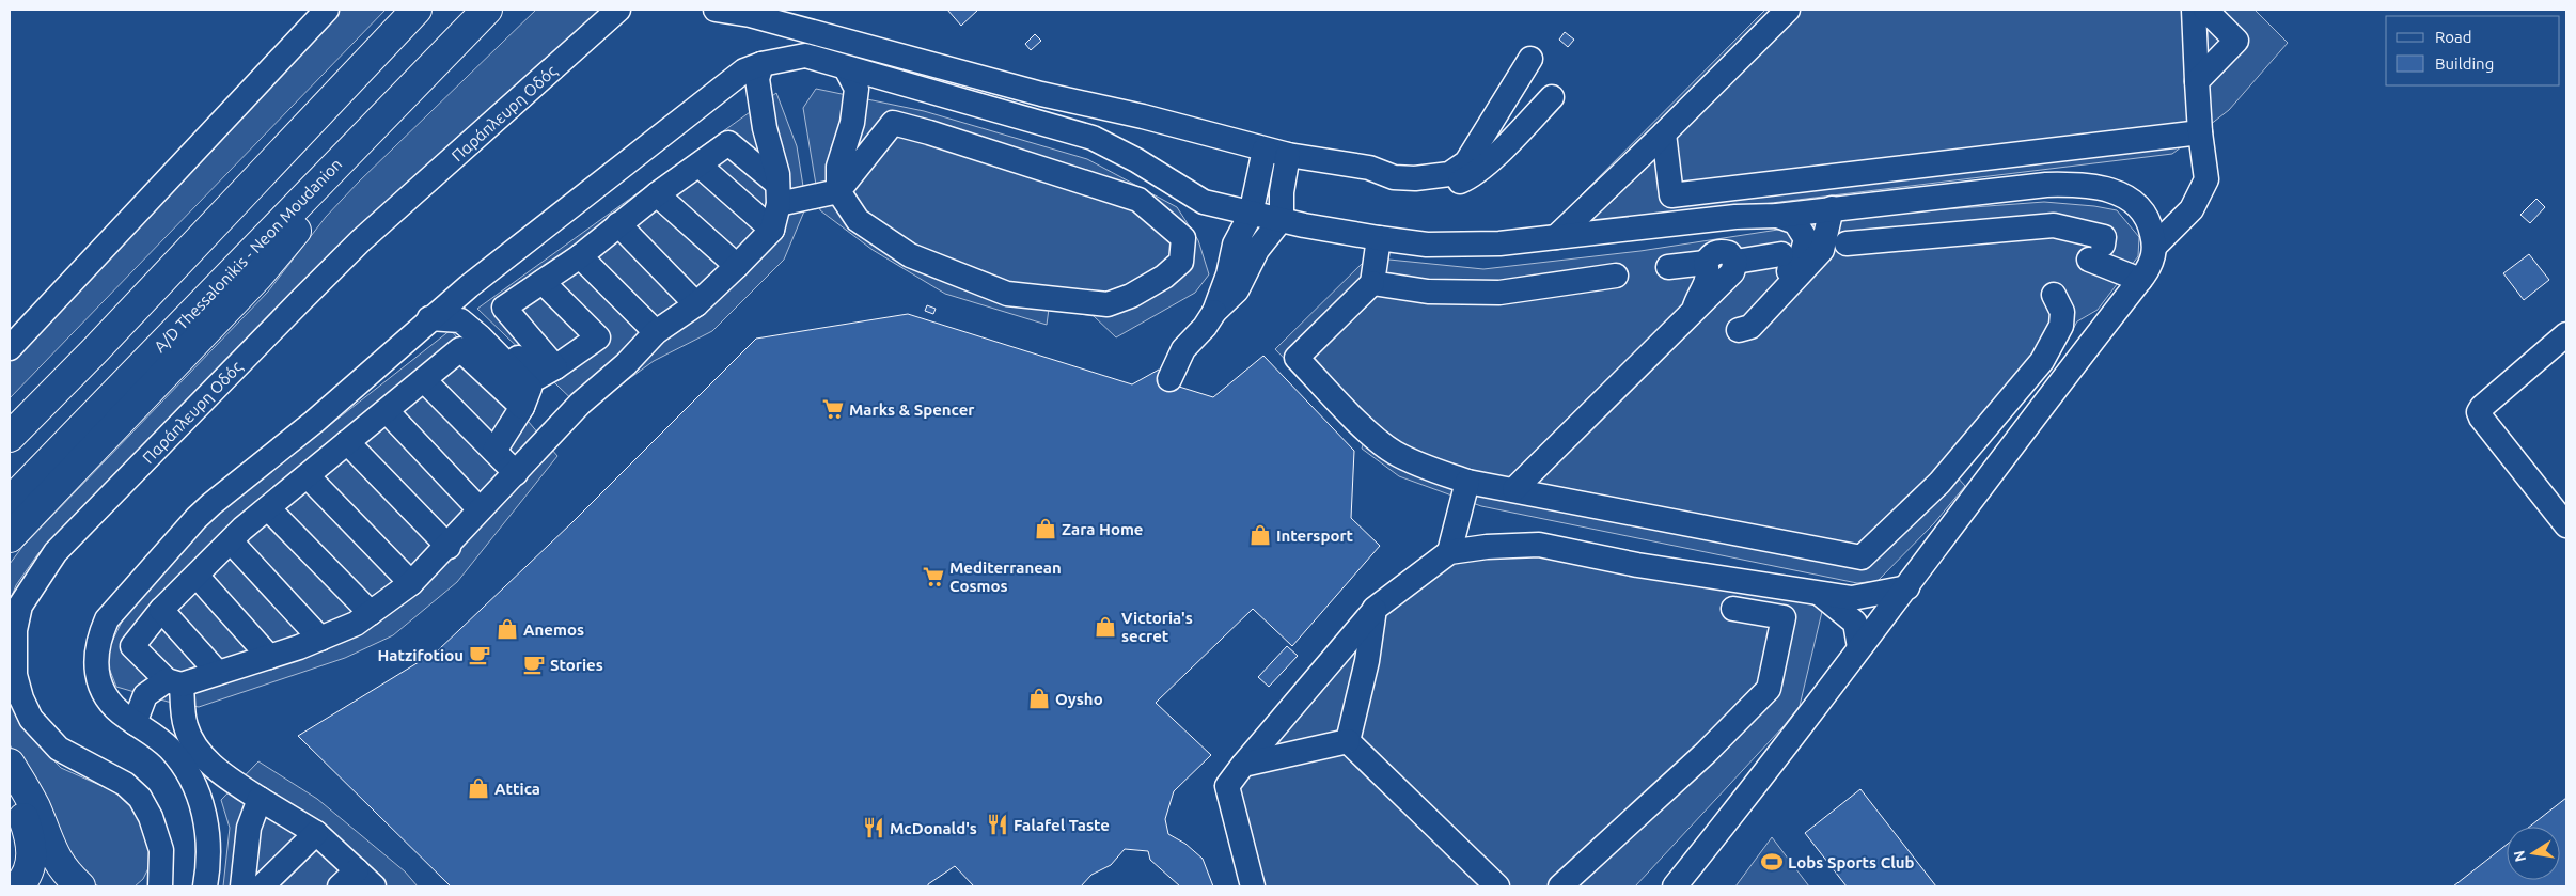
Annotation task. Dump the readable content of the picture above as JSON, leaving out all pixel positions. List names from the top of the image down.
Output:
{
  "streets": {
    "highway": ["A/D Thessalonikis - Neon Moudanion"],
    "street": ["Παράπλευρη Οδός"]
  },
  "places": {
    "supermarket": ["Marks & Spencer", "Mediterranean Cosmos"],
    "shop": [
      "Zara Home",
      "Intersport",
      "Victoria's secret",
      "Anemos",
      "Oysho",
      "Attica"
    ],
    "cafe": ["Hatzifotiou", "Stories"],
    "restaurant": ["Falafel Taste", "McDonald's"],
    "sports": ["Lobs Sports Club"]
  },
  "legend": ["Road", "Building"],
  "north": "left"
}
